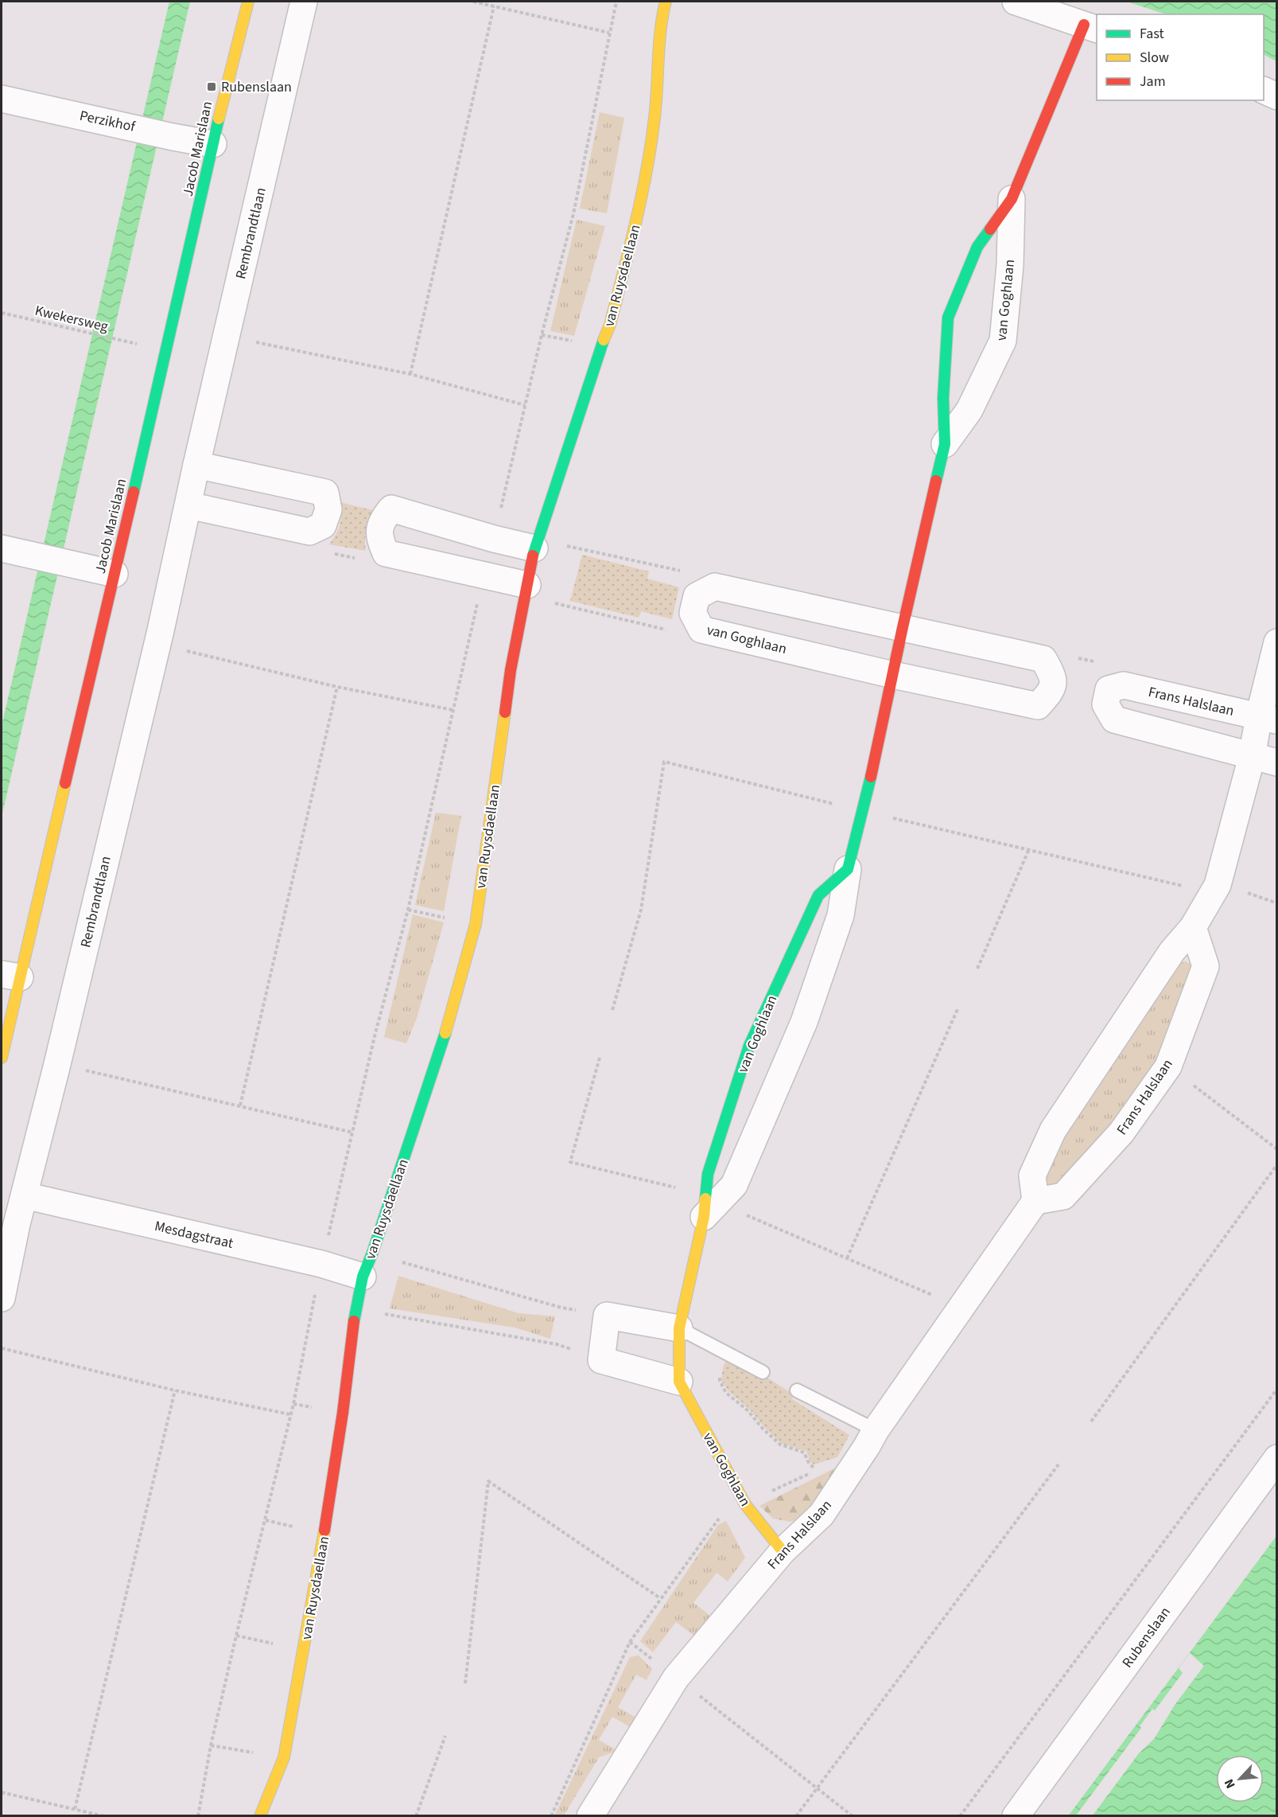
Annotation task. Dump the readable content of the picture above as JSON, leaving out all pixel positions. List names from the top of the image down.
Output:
{
  "streets": {
    "street": [
      "Perzikhof",
      "Jacob Marislaan",
      "Rembrandtlaan",
      "van Ruysdaellaan",
      "van Goghlaan",
      "Frans Halslaan",
      "Mesdagstraat",
      "Rubenslaan"
    ],
    "path": ["Kwekersweg"]
  },
  "crossings": [
    ["Perzikhof", "Jacob Marislaan"],
    ["Rembrandtlaan", "Mesdagstraat"],
    ["van Ruysdaellaan", "Mesdagstraat"],
    ["van Goghlaan", "Frans Halslaan"]
  ],
  "places": {
    "transit": ["Rubenslaan"]
  },
  "legend": ["Fast", "Slow", "Jam"],
  "north": "bottom left"
}
